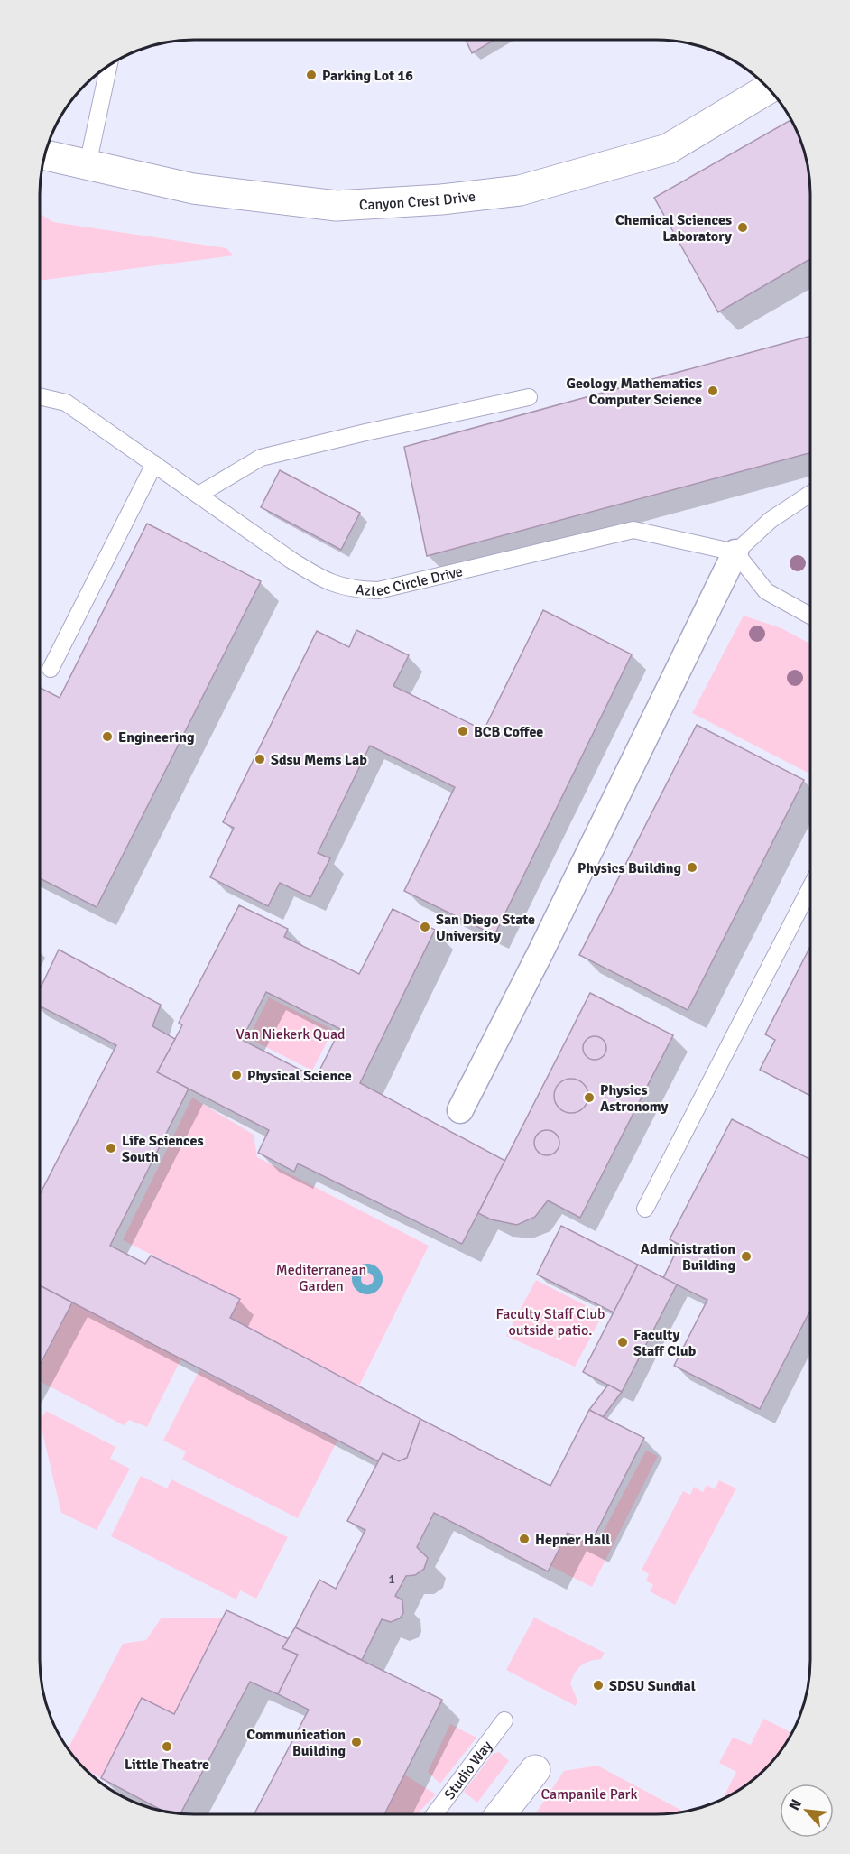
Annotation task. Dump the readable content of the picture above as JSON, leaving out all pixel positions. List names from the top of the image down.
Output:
{
  "streets": {
    "street": ["Canyon Crest Drive"],
    "lane": ["Aztec Circle Drive", "Studio Way"]
  },
  "parks": [
    "Van Niekerk Quad",
    "Mediterranean Garden",
    "Faculty Staff Club outside patio.",
    "Campanile Park"
  ],
  "places": [
    "Parking Lot 16",
    "Chemical Sciences Laboratory",
    "Geology Mathematics Computer Science",
    "BCB Coffee",
    "Engineering",
    "Sdsu Mems Lab",
    "Physics Building",
    "San Diego State University",
    "Physical Science",
    "Physics Astronomy",
    "Life Sciences South",
    "Administration Building",
    "Faculty Staff Club",
    "Hepner Hall",
    "SDSU Sundial",
    "Communication Building",
    "Little Theatre"
  ],
  "house_numbers": ["1"],
  "north": "top left"
}
